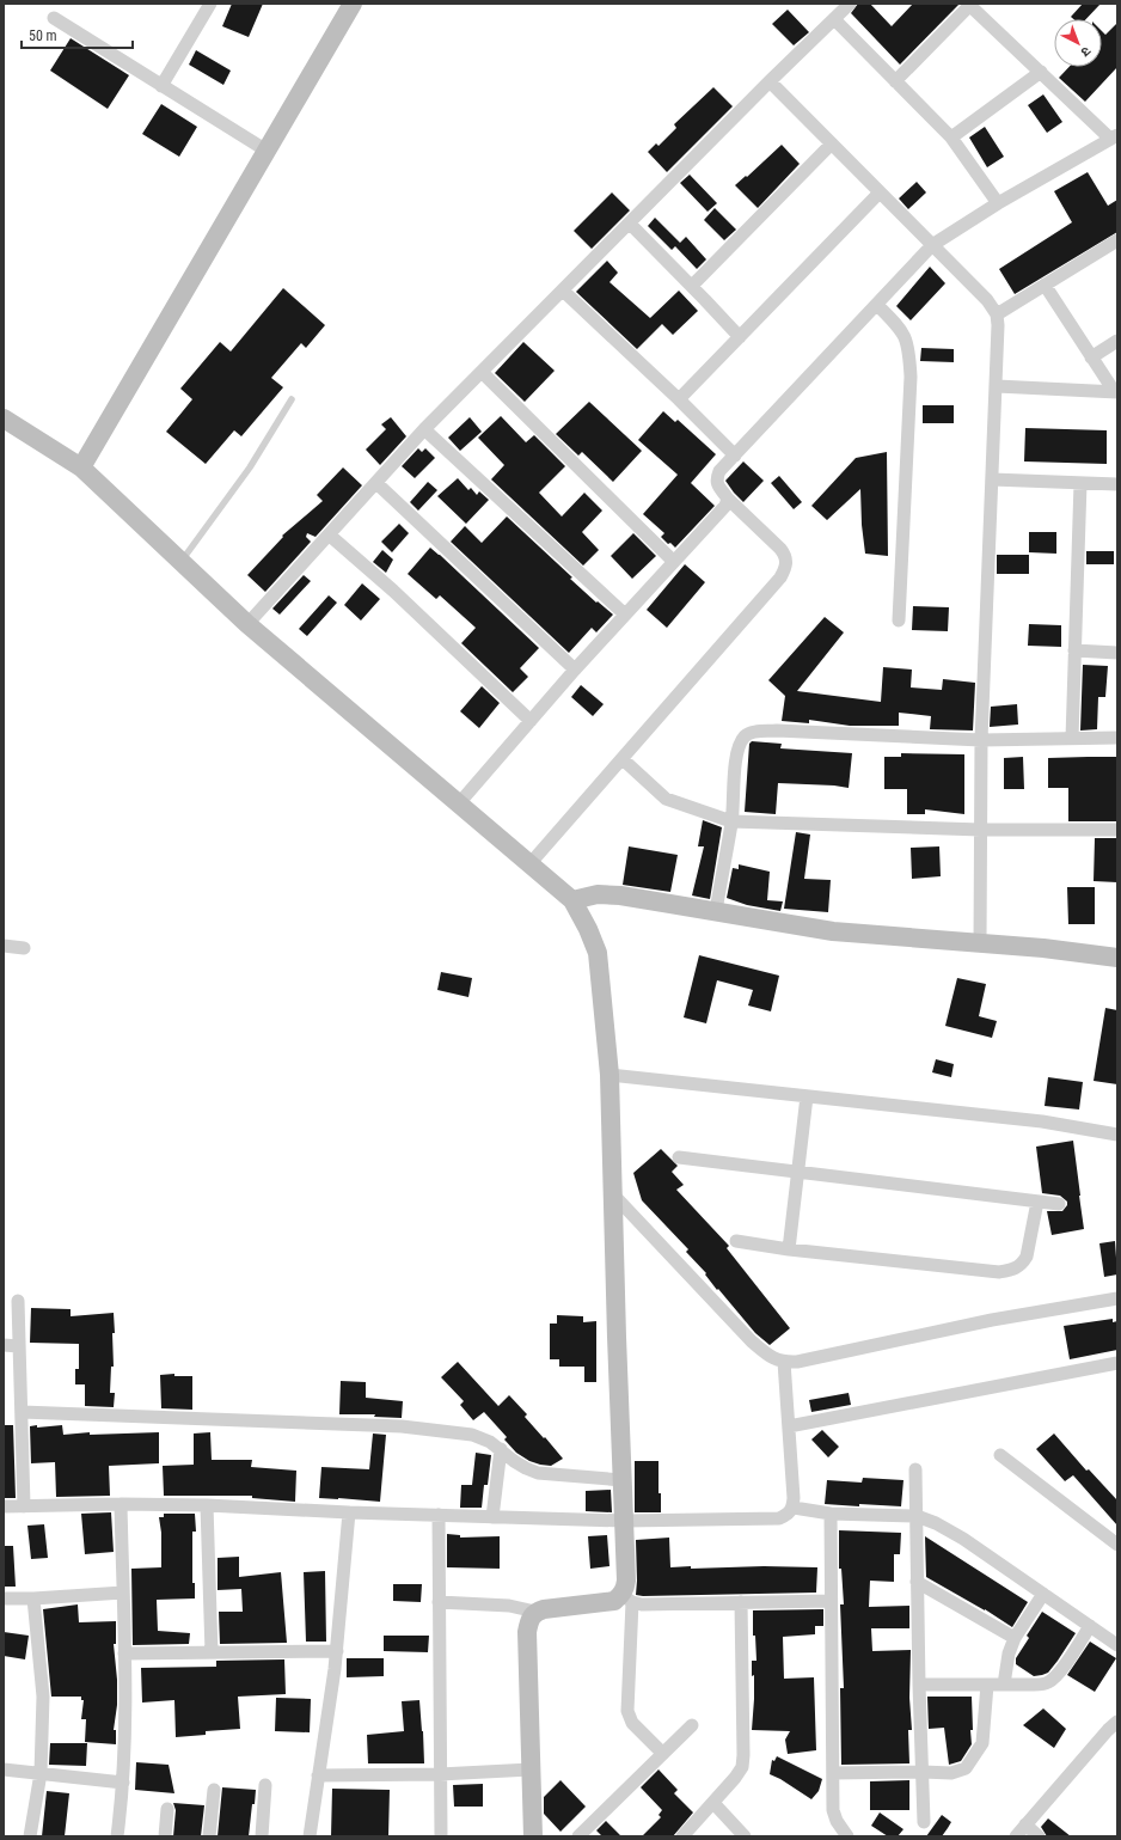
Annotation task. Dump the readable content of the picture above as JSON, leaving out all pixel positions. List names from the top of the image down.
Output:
{
  "scale_bar": "50 m",
  "north": "bottom right"
}
